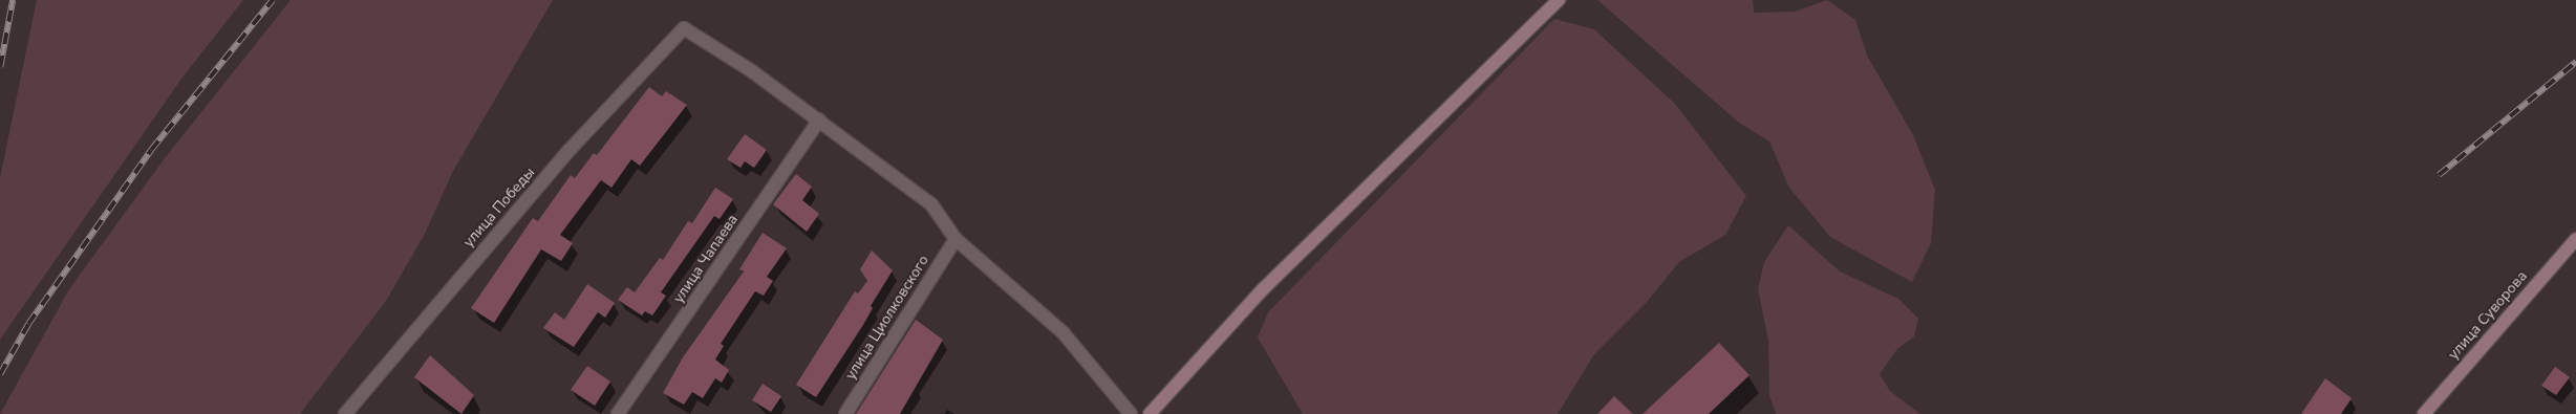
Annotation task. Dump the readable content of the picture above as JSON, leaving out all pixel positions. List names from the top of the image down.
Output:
{
  "streets": {
    "main road": ["улица Суворова"],
    "street": ["улица Победы", "улица Чапаева", "улица Циолковского"]
  },
  "crossings": [
    ["улица Победы", "улица Чапаева"]
  ]
}
